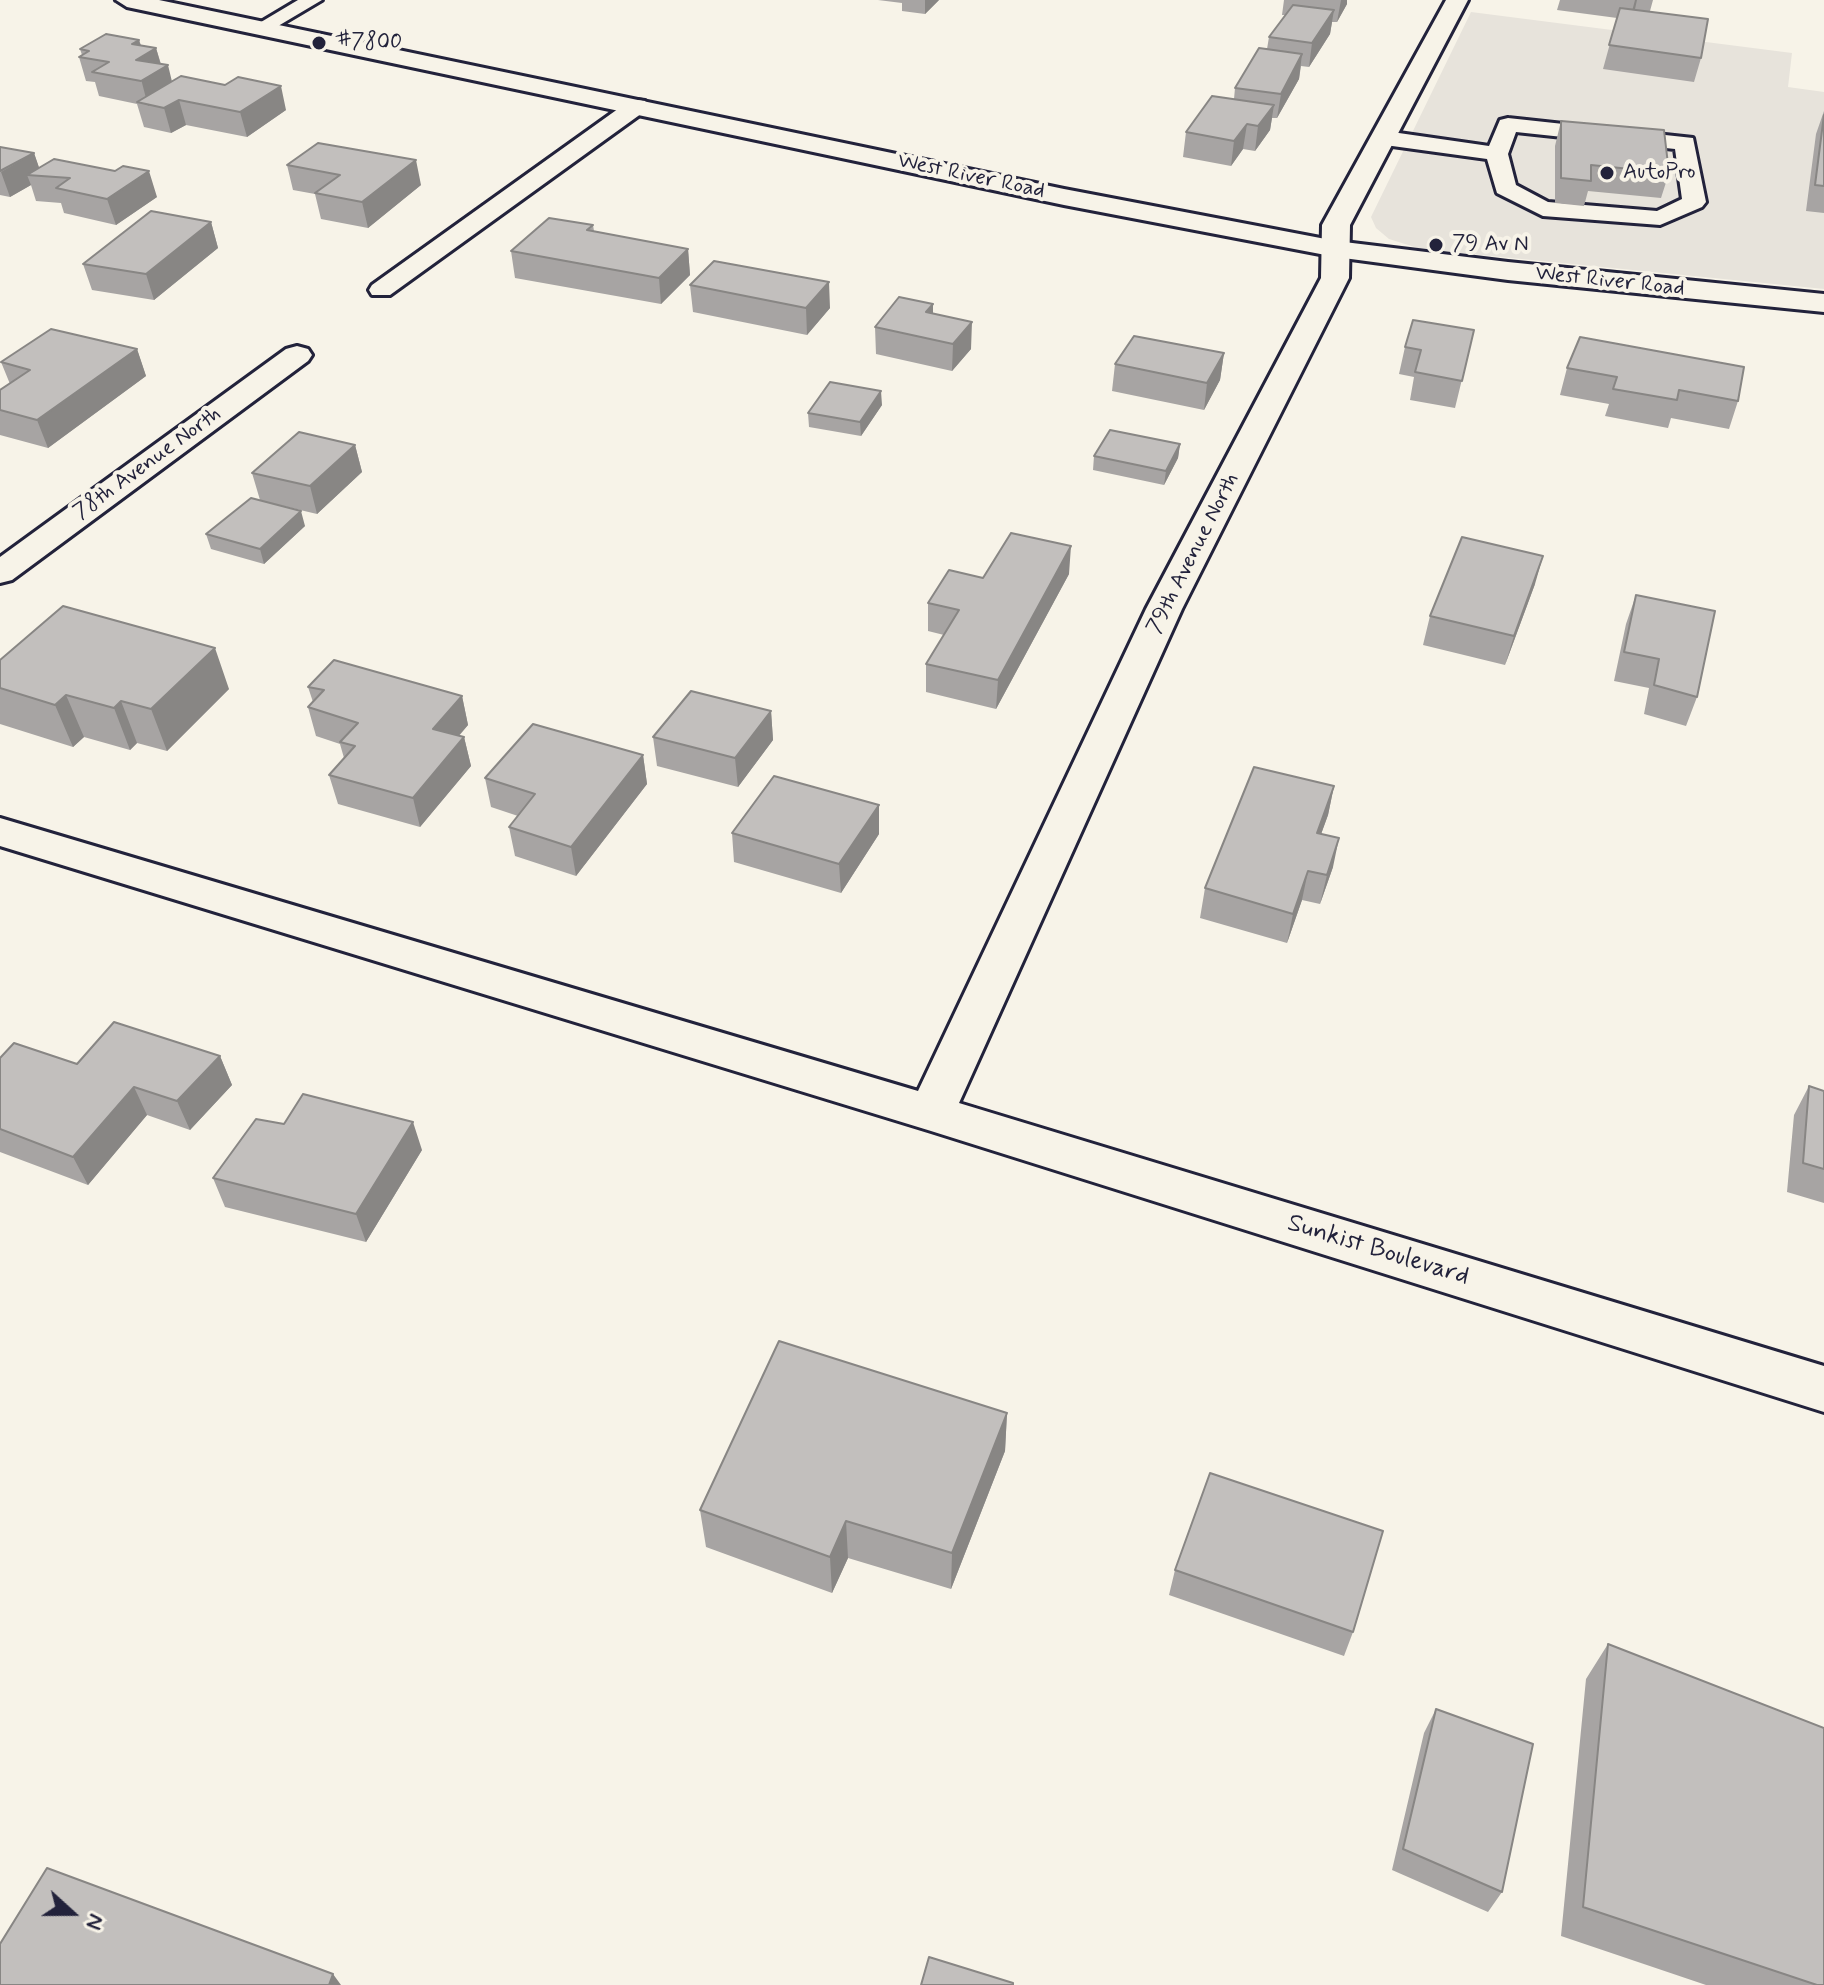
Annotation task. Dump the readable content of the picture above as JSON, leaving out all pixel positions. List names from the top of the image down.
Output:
{
  "streets": {
    "street": [
      "West River Road",
      "78th Avenue North",
      "79th Avenue North",
      "Sunkist Boulevard"
    ]
  },
  "crossings": [
    ["West River Road", "79th Avenue North"],
    ["79th Avenue North", "Sunkist Boulevard"]
  ],
  "places": ["#7800", "AutoPro", "79 Av N"],
  "north": "right"
}
